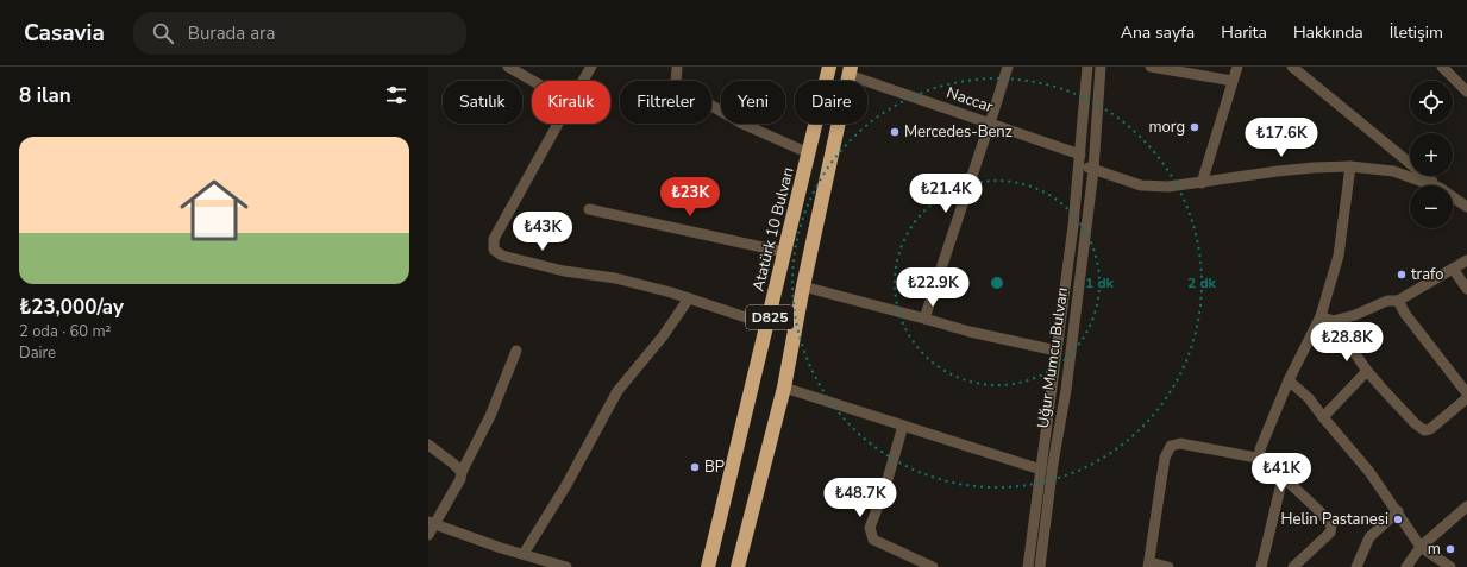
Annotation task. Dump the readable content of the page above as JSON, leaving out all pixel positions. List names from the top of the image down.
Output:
{
  "streets": {
    "highway": ["Atatürk 10 Bulvarı", "D825"],
    "street": ["Naccar", "Uğur Mumcu Bulvarı"]
  },
  "crossings": [
    ["Naccar", "D825"],
    ["Naccar", "Uğur Mumcu Bulvarı"]
  ],
  "places": [
    "morg",
    "Mercedes-Benz",
    "trafo",
    "BP",
    "Helin Pastanesi",
    "m"
  ],
  "page": {
    "header": "Casavia",
    "search": "Burada ara",
    "nav": [
      "Ana sayfa",
      "Harita",
      "Hakkında",
      "İletişim"
    ],
    "heading": "8 ilan",
    "map_buttons": ["+", "−"],
    "chip": [
      "Satılık",
      "Kiralık",
      "Filtreler",
      "Yeni",
      "Daire"
    ],
    "price": [
      "₺17.6K",
      "₺21.4K",
      "₺23K",
      "₺43K",
      "₺22.9K",
      "₺28.8K",
      "₺41K",
      "₺48.7K"
    ],
    "list": [
      {
        "name": "₺23,000/ay",
        "note": "2 oda · 60 m² · Daire"
      }
    ]
  },
  "rings": ["1 dk", "2 dk"]
}
